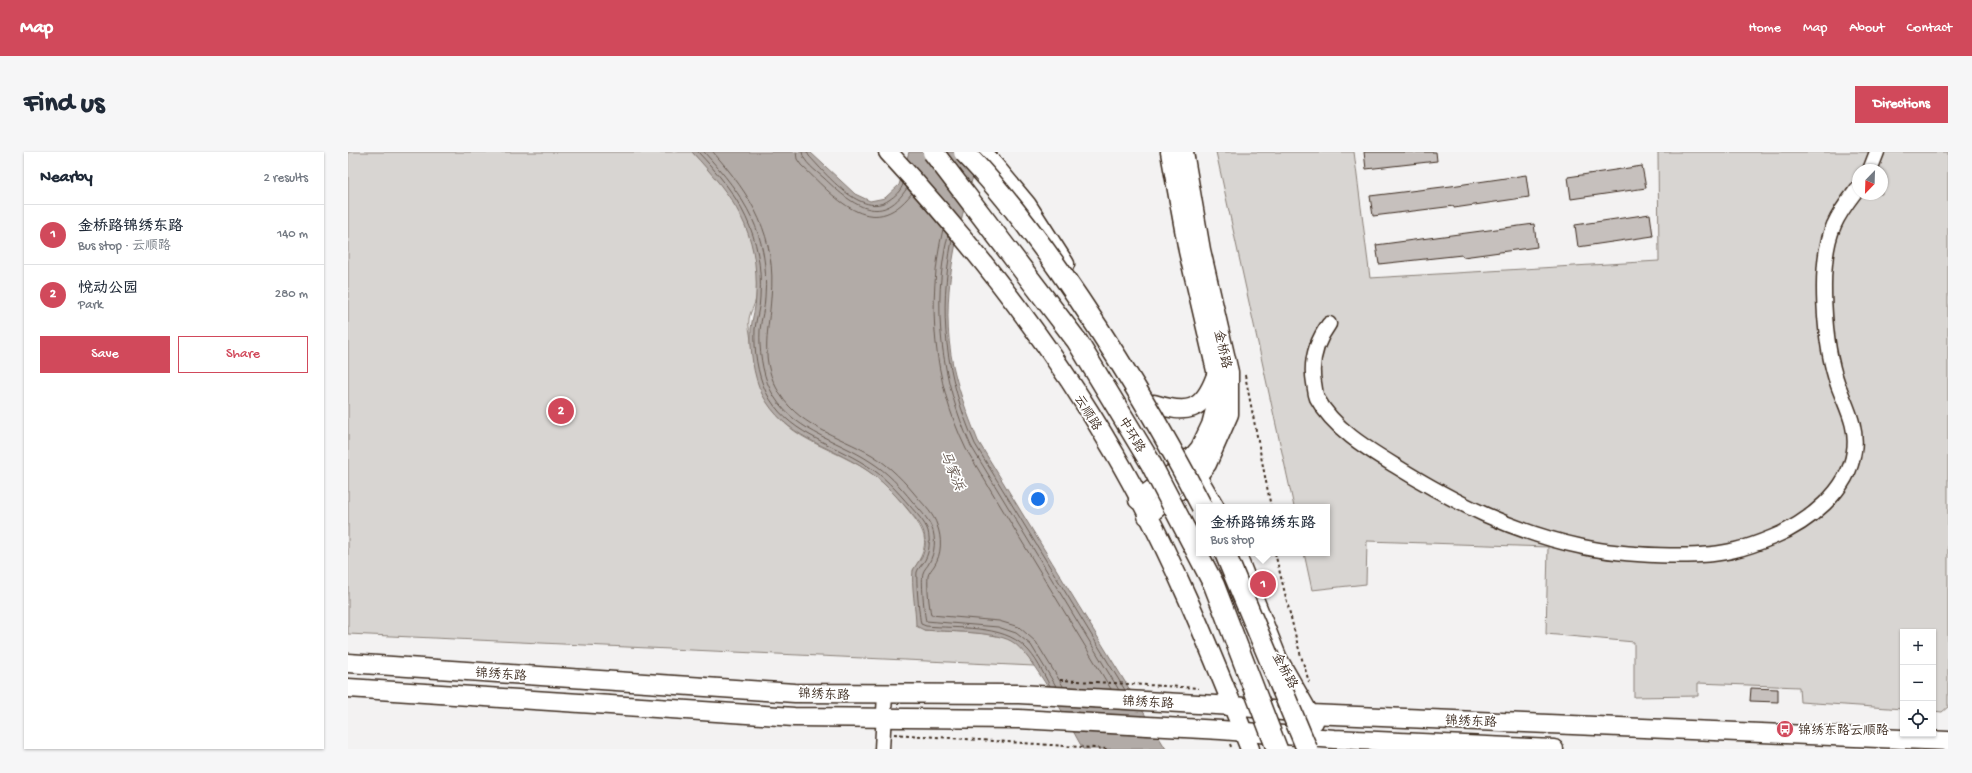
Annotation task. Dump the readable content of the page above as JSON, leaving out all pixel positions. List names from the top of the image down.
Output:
{
  "streets": {
    "highway": ["中环路"],
    "main road": ["金桥路", "云顺路", "锦绣东路"]
  },
  "crossings": [
    ["金桥路", "云顺路"],
    ["金桥路", "锦绣东路"],
    ["云顺路", "锦绣东路"]
  ],
  "water": ["马家浜"],
  "places": {
    "bus stop": ["锦绣东路云顺路"]
  },
  "north": "bottom left",
  "page": {
    "header": "Map",
    "nav": [
      "Home",
      "Map",
      "About",
      "Contact"
    ],
    "buttons": [
      "Directions",
      ["Save", "Share"]
    ],
    "title": "Find us",
    "heading": ["Nearby", "2 results"],
    "list": [
      {
        "mark": "1",
        "name": "金桥路锦绣东路",
        "note": "Bus stop · 云顺路",
        "value": "140 m"
      },
      {
        "mark": "2",
        "name": "悦动公园",
        "note": "Park",
        "value": "280 m"
      }
    ],
    "pins": ["2", "1"],
    "popup": ["金桥路锦绣东路", "Bus stop"],
    "map_buttons": ["+", "−"]
  }
}
